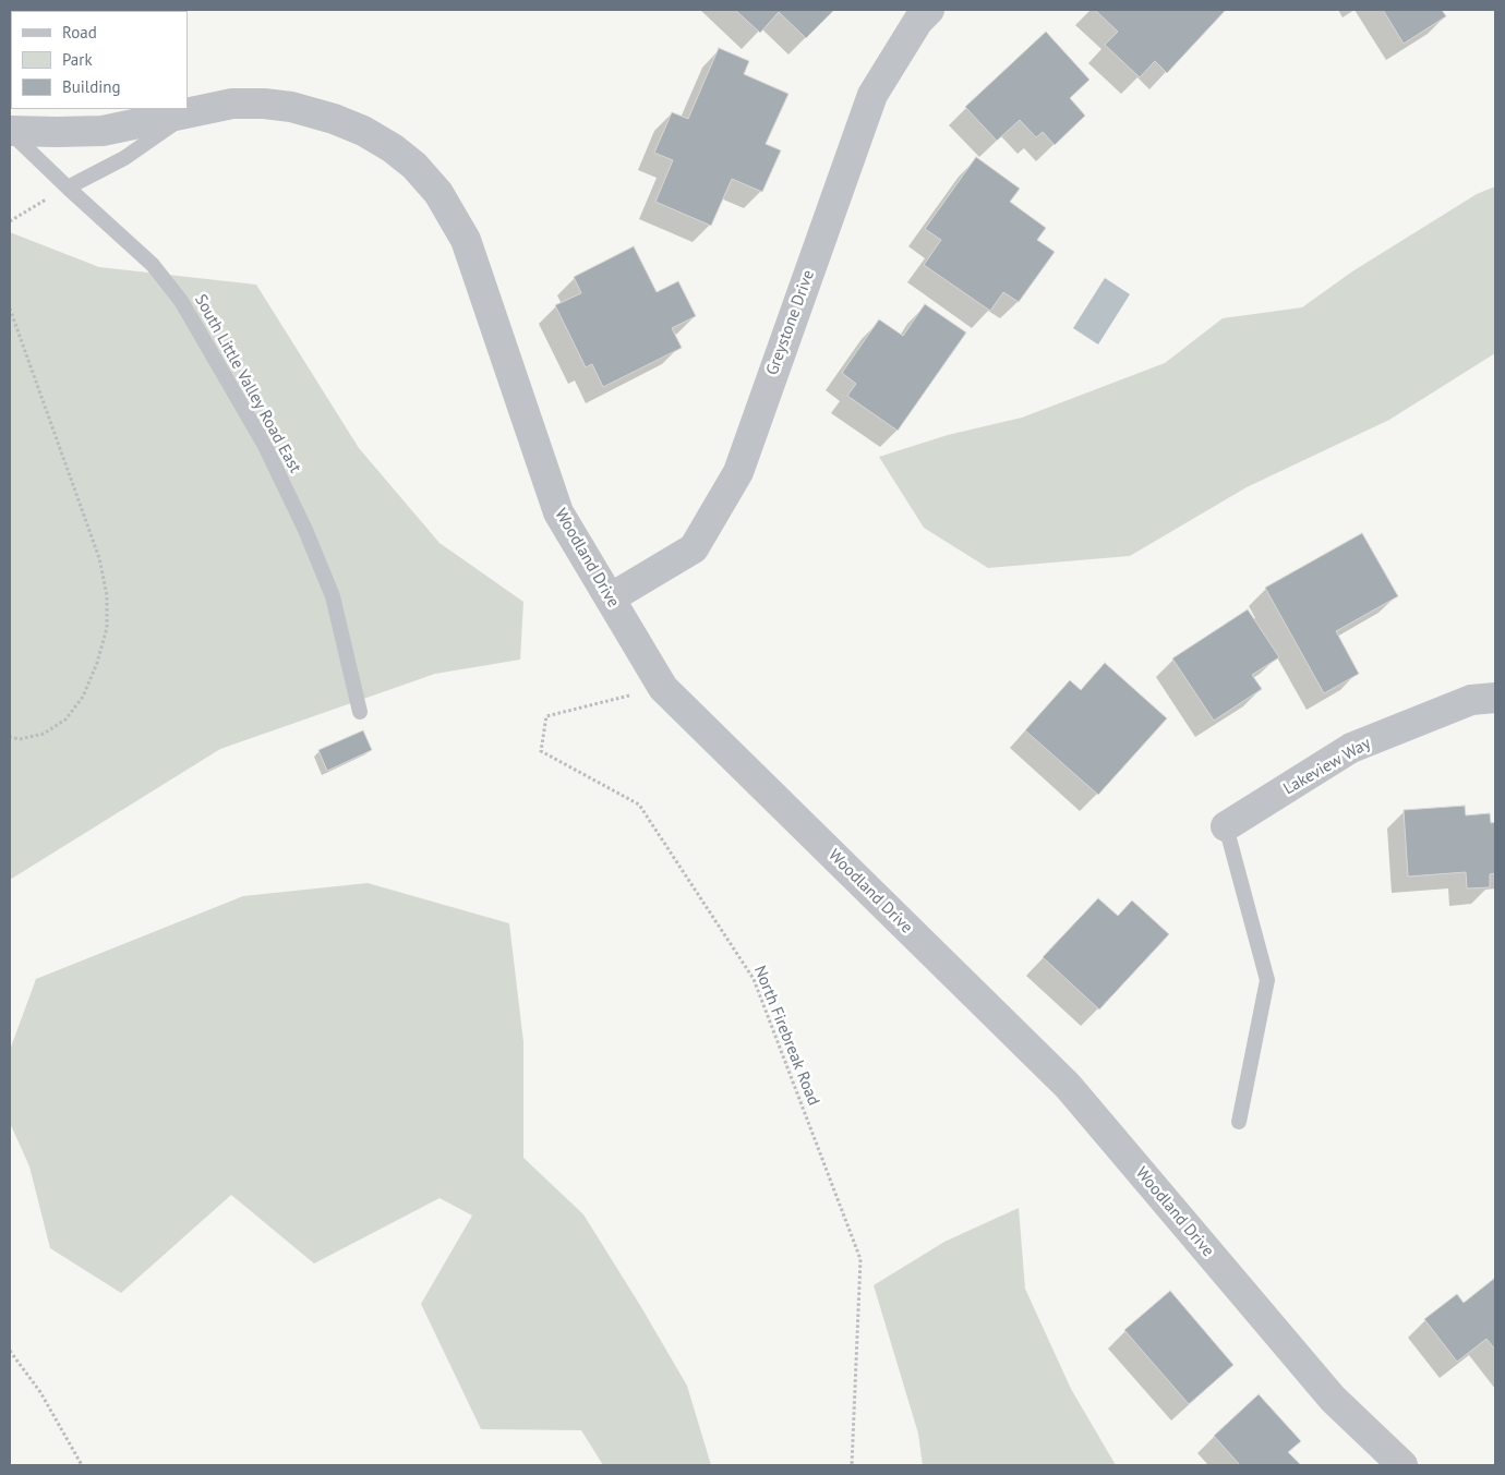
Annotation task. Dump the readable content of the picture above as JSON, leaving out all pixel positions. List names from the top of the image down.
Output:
{
  "streets": {
    "street": ["Greystone Drive", "Woodland Drive", "Lakeview Way"],
    "lane": ["South Little Valley Road East"],
    "path": ["North Firebreak Road"]
  },
  "crossings": [
    ["Greystone Drive", "Woodland Drive"],
    ["South Little Valley Road East", "Woodland Drive"],
    ["Woodland Drive", "North Firebreak Road"]
  ],
  "legend": ["Road", "Park", "Building"]
}
